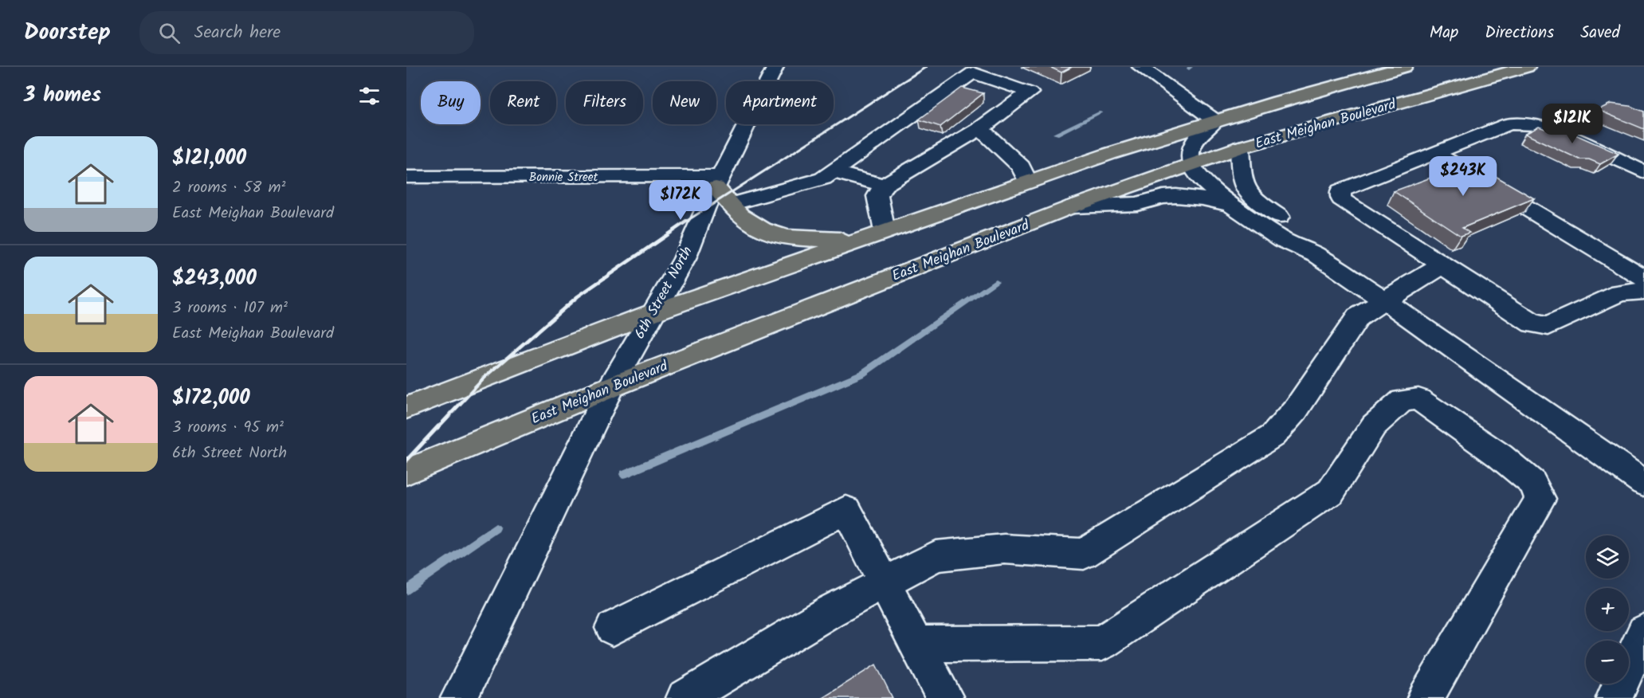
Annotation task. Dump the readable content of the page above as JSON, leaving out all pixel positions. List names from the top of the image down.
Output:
{
  "streets": {
    "highway": ["East Meighan Boulevard"],
    "street": ["Bonnie Street", "6th Street North"]
  },
  "crossings": [
    ["East Meighan Boulevard", "6th Street North"],
    ["Bonnie Street", "6th Street North"]
  ],
  "page": {
    "header": "Doorstep",
    "search": "Search here",
    "nav": ["Map", "Directions", "Saved"],
    "heading": "3 homes",
    "chip": [
      "Buy",
      "Rent",
      "Filters",
      "New",
      "Apartment"
    ],
    "price": ["$121K", "$243K", "$172K"],
    "list": [
      {
        "name": "$121,000",
        "note": "2 rooms · 58 m² · East Meighan Boulevard"
      },
      {
        "name": "$243,000",
        "note": "3 rooms · 107 m² · East Meighan Boulevard"
      },
      {
        "name": "$172,000",
        "note": "3 rooms · 95 m² · 6th Street North"
      }
    ],
    "map_buttons": ["+", "−"]
  }
}
